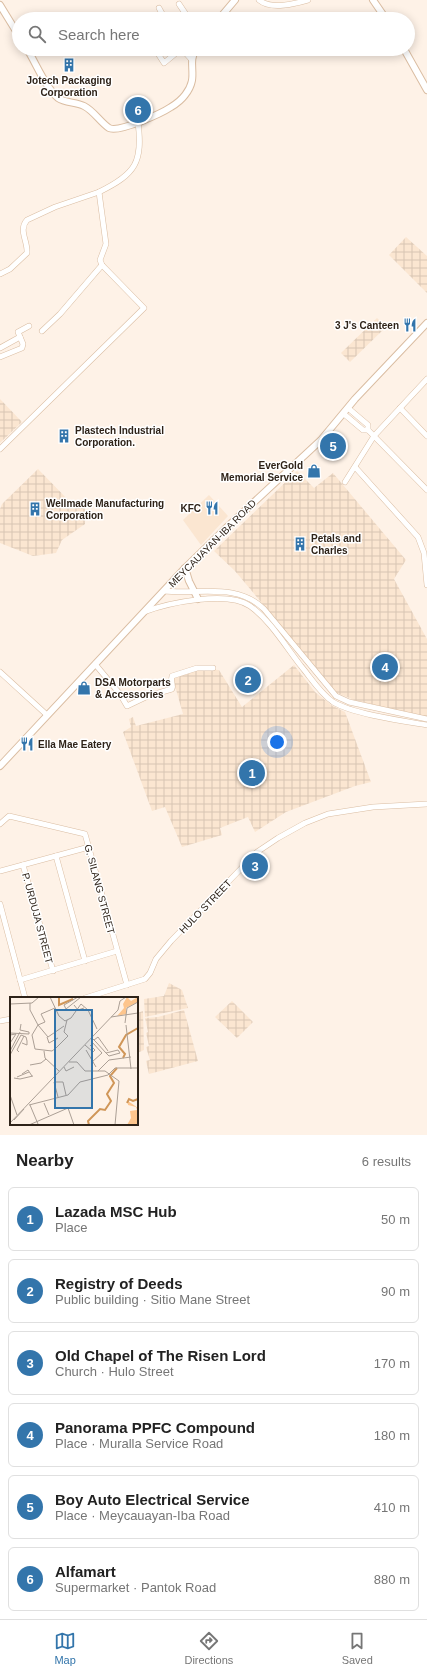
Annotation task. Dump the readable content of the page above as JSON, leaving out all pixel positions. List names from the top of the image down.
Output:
{
  "streets": {
    "main road": ["MEYCAUAYAN-IBA ROAD"],
    "street": ["G. SILANG STREET", "HULO STREET", "P. URDUJA STREET"]
  },
  "crossings": [
    ["G. SILANG STREET", "HULO STREET"]
  ],
  "places": {
    "building": [
      "Jotech Packaging Corporation",
      "Plastech Industrial Corporation.",
      "Wellmade Manufacturing Corporation",
      "Petals and Charles"
    ],
    "restaurant": ["3 J's Canteen", "KFC", "Ella Mae Eatery"],
    "shop": ["EverGold Memorial Service", "DSA Motorparts & Accessories"]
  },
  "page": {
    "search": "Search here",
    "pins": [
      "6",
      "5",
      "4",
      "2",
      "1",
      "3"
    ],
    "heading": ["Nearby", "6 results"],
    "list": [
      {
        "mark": "1",
        "name": "Lazada MSC Hub",
        "note": "Place",
        "value": "50 m"
      },
      {
        "mark": "2",
        "name": "Registry of Deeds",
        "note": "Public building · Sitio Mane Street",
        "value": "90 m"
      },
      {
        "mark": "3",
        "name": "Old Chapel of The Risen Lord",
        "note": "Church · Hulo Street",
        "value": "170 m"
      },
      {
        "mark": "4",
        "name": "Panorama PPFC Compound",
        "note": "Place · Muralla Service Road",
        "value": "180 m"
      },
      {
        "mark": "5",
        "name": "Boy Auto Electrical Service",
        "note": "Place · Meycauayan-Iba Road",
        "value": "410 m"
      },
      {
        "mark": "6",
        "name": "Alfamart",
        "note": "Supermarket · Pantok Road",
        "value": "880 m"
      }
    ],
    "nav": ["Map", "Directions", "Saved"]
  }
}
